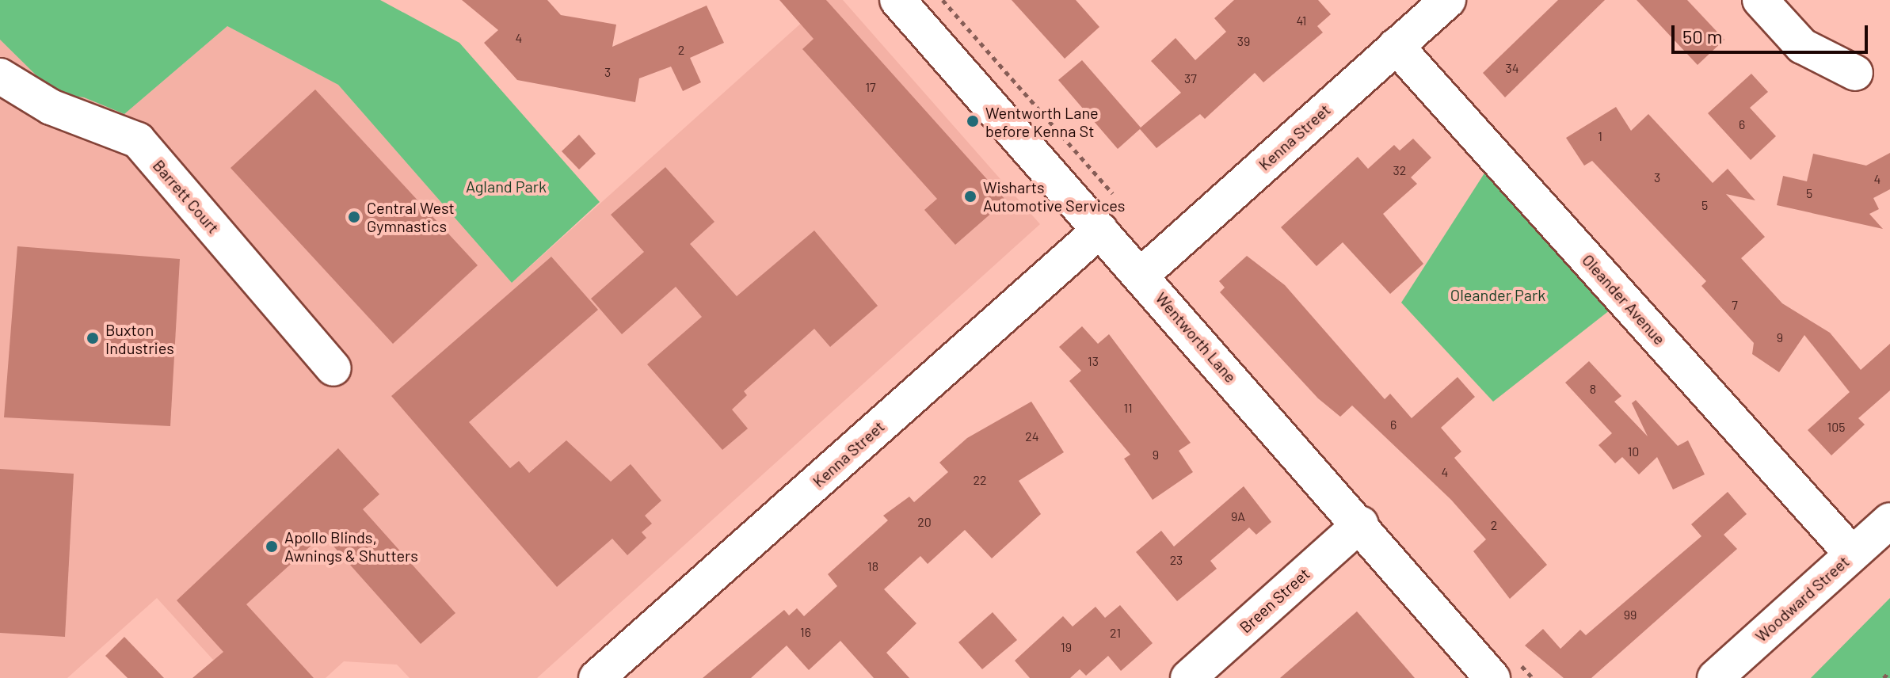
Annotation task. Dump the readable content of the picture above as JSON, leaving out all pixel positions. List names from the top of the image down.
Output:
{
  "streets": {
    "street": [
      "Kenna Street",
      "Barrett Court",
      "Oleander Avenue",
      "Wentworth Lane",
      "Woodward Street",
      "Breen Street"
    ]
  },
  "crossings": [
    ["Kenna Street", "Oleander Avenue"],
    ["Kenna Street", "Wentworth Lane"],
    ["Oleander Avenue", "Woodward Street"],
    ["Wentworth Lane", "Breen Street"]
  ],
  "parks": ["Agland Park", "Oleander Park"],
  "places": [
    "Wentworth Lane before Kenna St",
    "Wisharts Automotive Services",
    "Central West Gymnastics",
    "Buxton Industries",
    "Apollo Blinds, Awnings & Shutters"
  ],
  "house_numbers": [
    "41",
    "4",
    "39",
    "2",
    "34",
    "3",
    "37",
    "17",
    "6",
    "1",
    "32",
    "3",
    "4",
    "5",
    "5",
    "7",
    "9",
    "13",
    "8",
    "11",
    "6",
    "105",
    "24",
    "10",
    "9",
    "4",
    "22",
    "9A",
    "20",
    "2",
    "23",
    "18",
    "99",
    "16",
    "21",
    "19"
  ],
  "scale_bar": "50 m"
}
